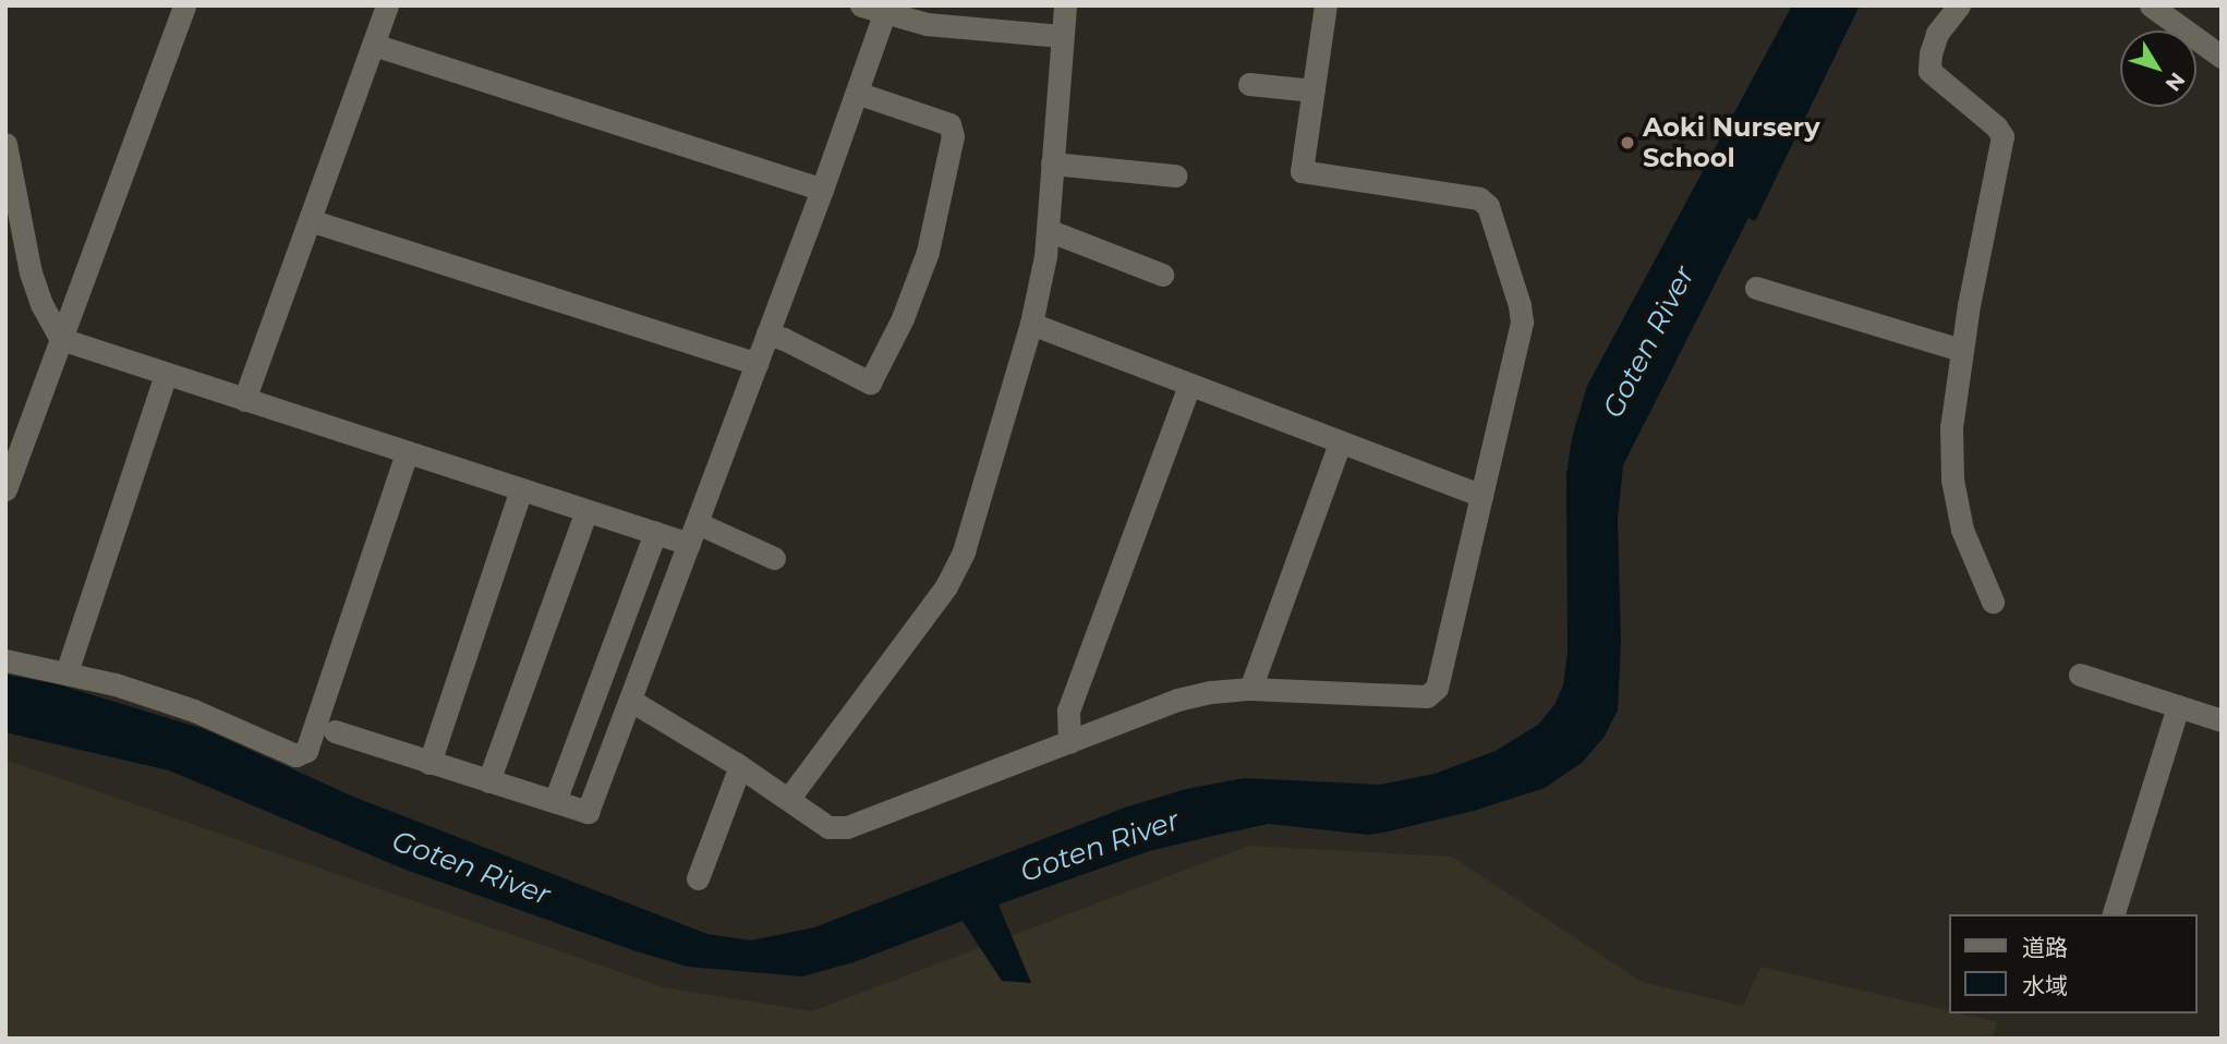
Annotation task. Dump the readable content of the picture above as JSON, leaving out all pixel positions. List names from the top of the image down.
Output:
{
  "water": ["Goten River"],
  "places": ["Aoki Nursery School"],
  "legend": ["道路", "水域"],
  "north": "bottom right"
}
